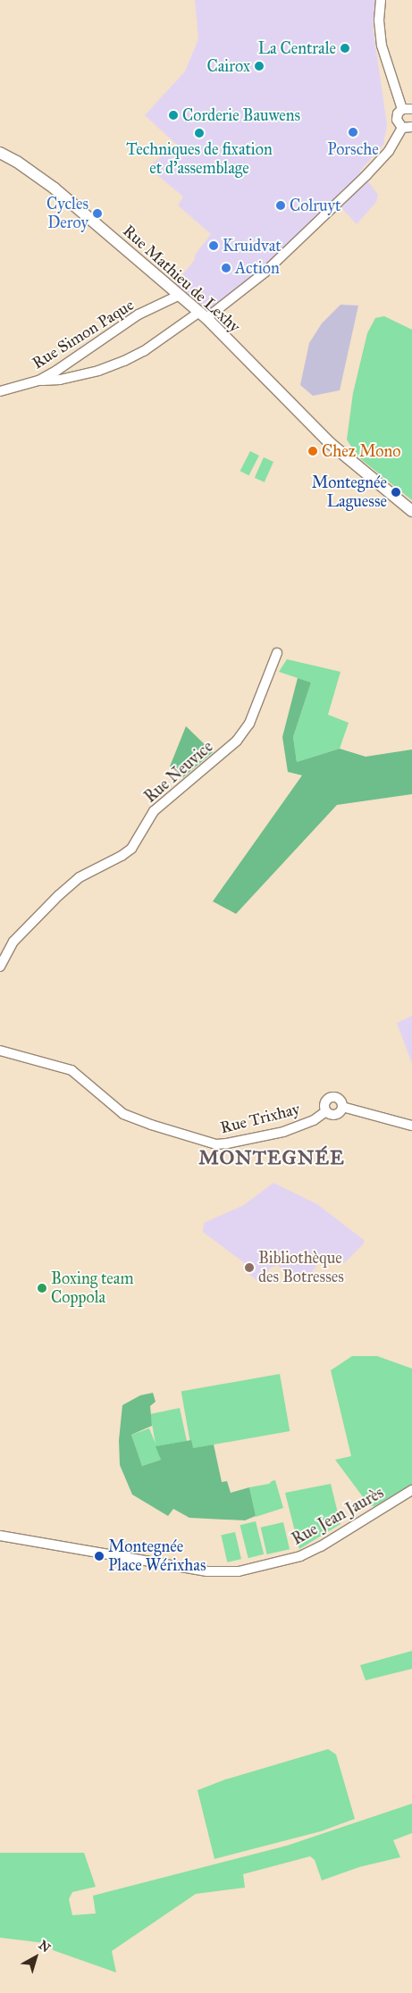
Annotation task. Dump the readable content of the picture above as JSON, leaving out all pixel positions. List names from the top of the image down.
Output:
{
  "streets": {
    "main road": ["Rue Mathieu de Lexhy"],
    "street": [
      "Rue Simon Paque",
      "Rue Neuvice",
      "Rue Trixhay",
      "Rue Jean Jaurès"
    ]
  },
  "crossings": [
    ["Rue Mathieu de Lexhy", "Rue Simon Paque"]
  ],
  "districts": ["MONTEGNÉE"],
  "places": [
    "La Centrale",
    "Cairox",
    "Corderie Bauwens",
    "Porsche",
    "Techniques de fixation et d'assemblage",
    "Colruyt",
    "Cycles Deroy",
    "Kruidvat",
    "Action",
    "Chez Mono",
    "Montegnée Laguesse",
    "Bibliothèque des Botresses",
    "Boxing team Coppola",
    "Montegnée Place Wérixhas"
  ],
  "north": "top right"
}
